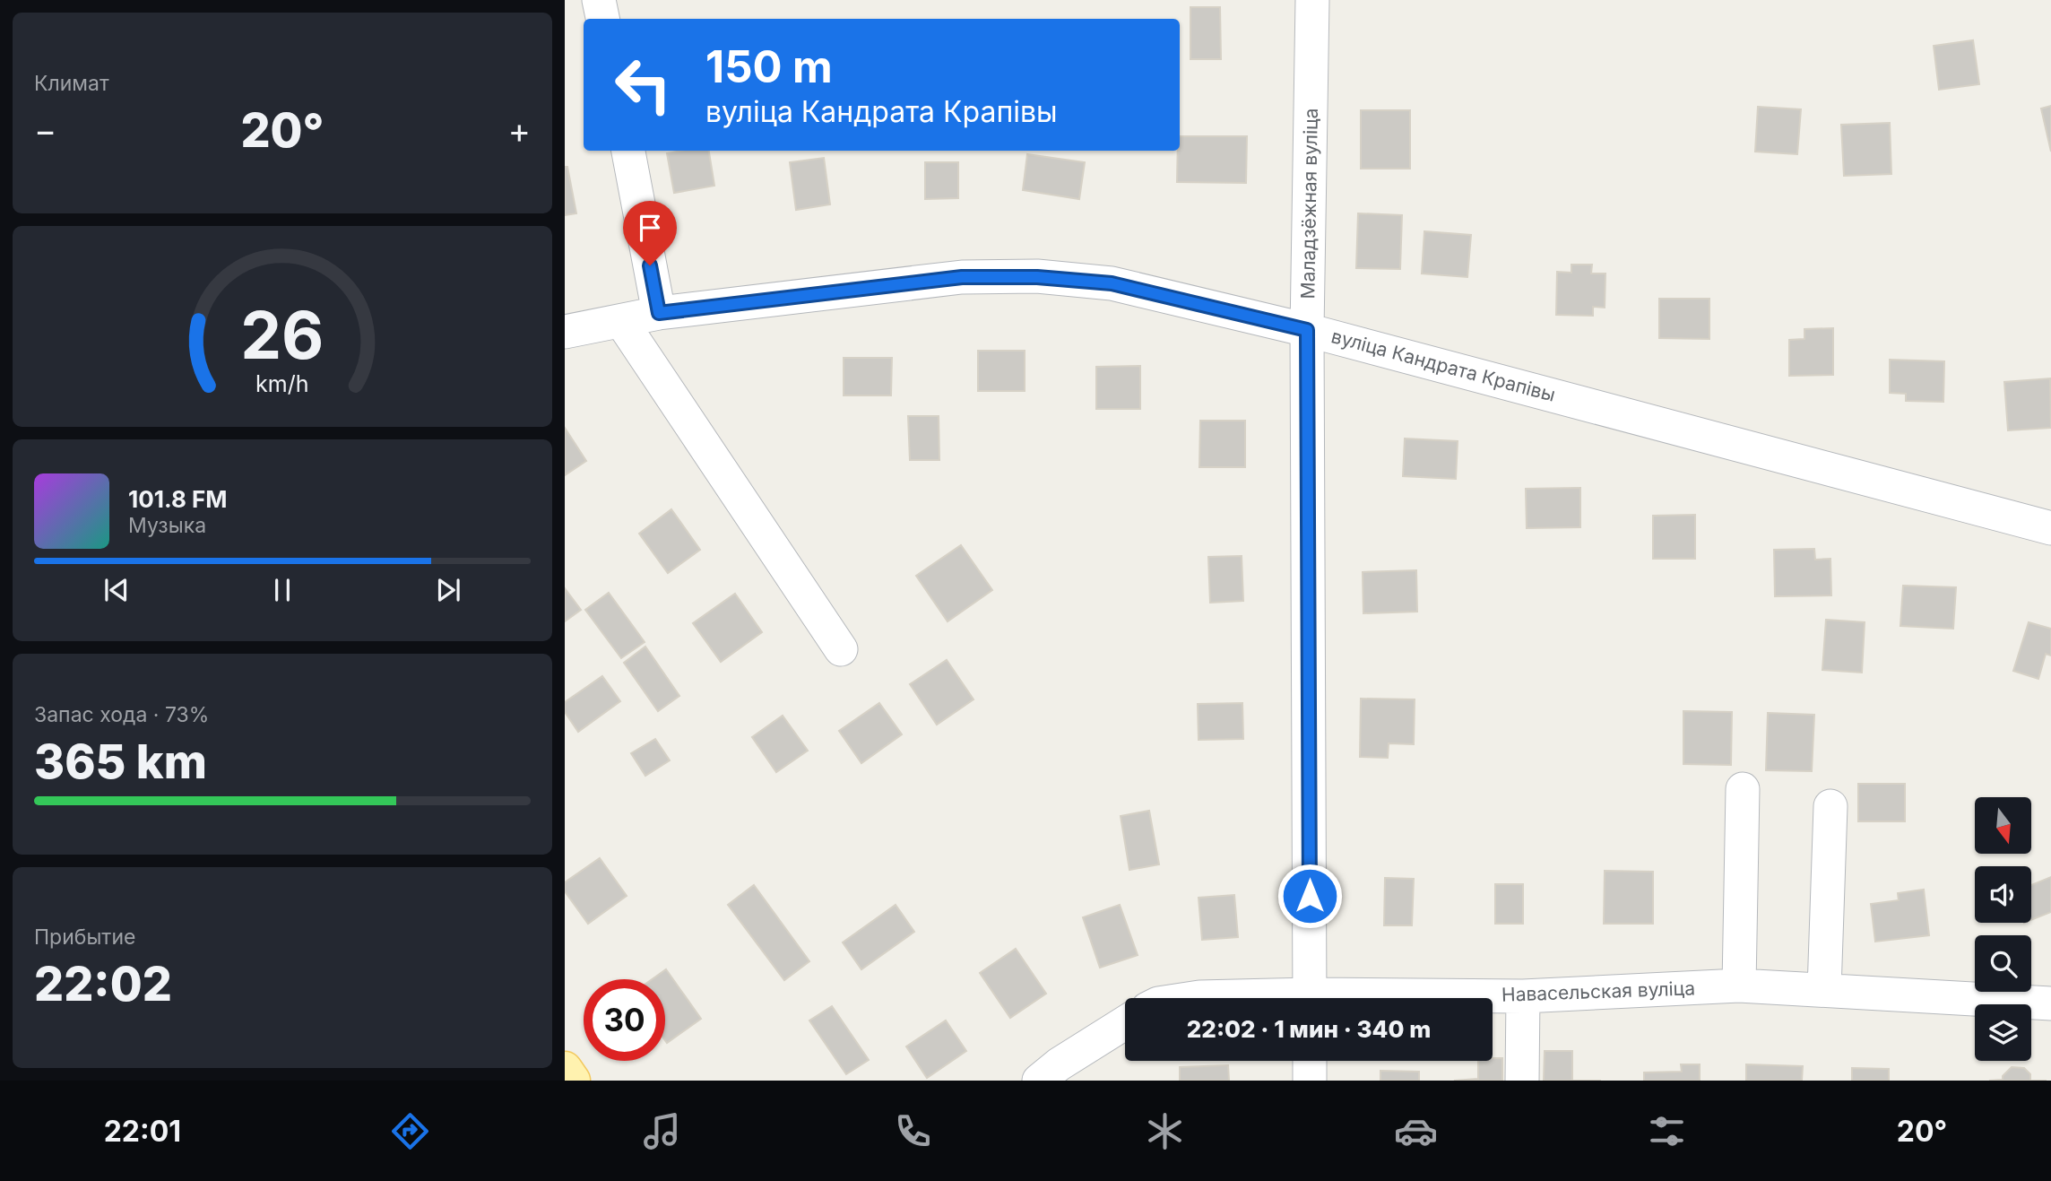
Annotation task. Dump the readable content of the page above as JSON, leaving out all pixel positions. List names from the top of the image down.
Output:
{
  "streets": {
    "street": ["Маладзёжная вуліца", "вуліца Кандрата Крапівы", "Навасельская вуліца"]
  },
  "crossings": [
    ["Маладзёжная вуліца", "вуліца Кандрата Крапівы"]
  ],
  "north": "bottom",
  "page": {
    "tile": [
      "Климат",
      ["Запас хода · 73%", "365 km"],
      ["Прибытие", "22:02"]
    ],
    "turn": ["150 m", "вуліца Кандрата Крапівы"],
    "heat": ["−", "20°", "+"],
    "song": ["101.8 FM", "Музыка"],
    "limit": "30",
    "trip": "22:02 · 1 мин · 340 m",
    "tabs": ["22:01", "20°"],
    "gauge": ["26", "km/h"]
  }
}
